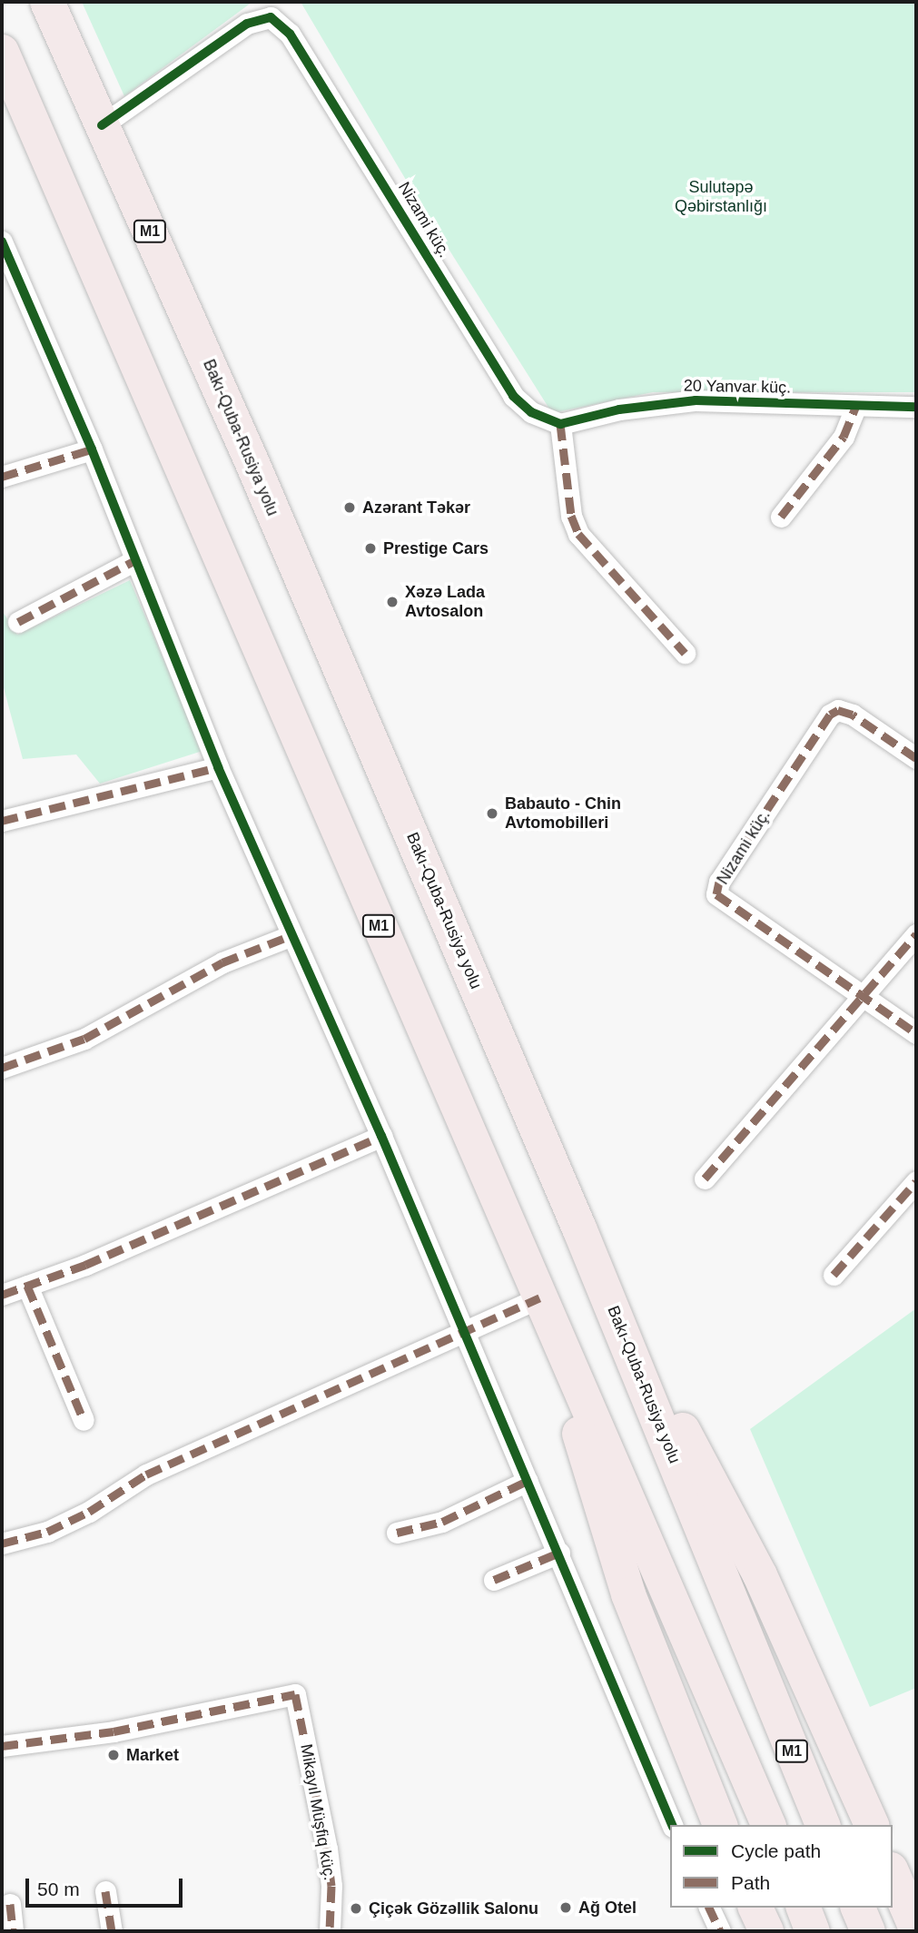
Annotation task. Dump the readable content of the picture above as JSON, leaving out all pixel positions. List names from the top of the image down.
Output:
{
  "streets": {
    "highway": ["M1", "Bakı-Quba-Rusiya yolu"],
    "street": ["Nizami küç.", "20 Yanvar küç.", "Mikayıl Müşfiq küç."]
  },
  "crossings": [
    ["Nizami küç.", "20 Yanvar küç."],
    ["Nizami küç.", "Bakı-Quba-Rusiya yolu"]
  ],
  "parks": ["Sulutəpə Qəbirstanlığı"],
  "places": [
    "Azərant Təkər",
    "Prestige Cars",
    "Xəzə Lada Avtosalon",
    "Babauto - Chin Avtomobilleri",
    "Market",
    "Ağ Otel",
    "Çiçək Gözəllik Salonu"
  ],
  "legend": ["Cycle path", "Path"],
  "scale_bar": "50 m"
}
